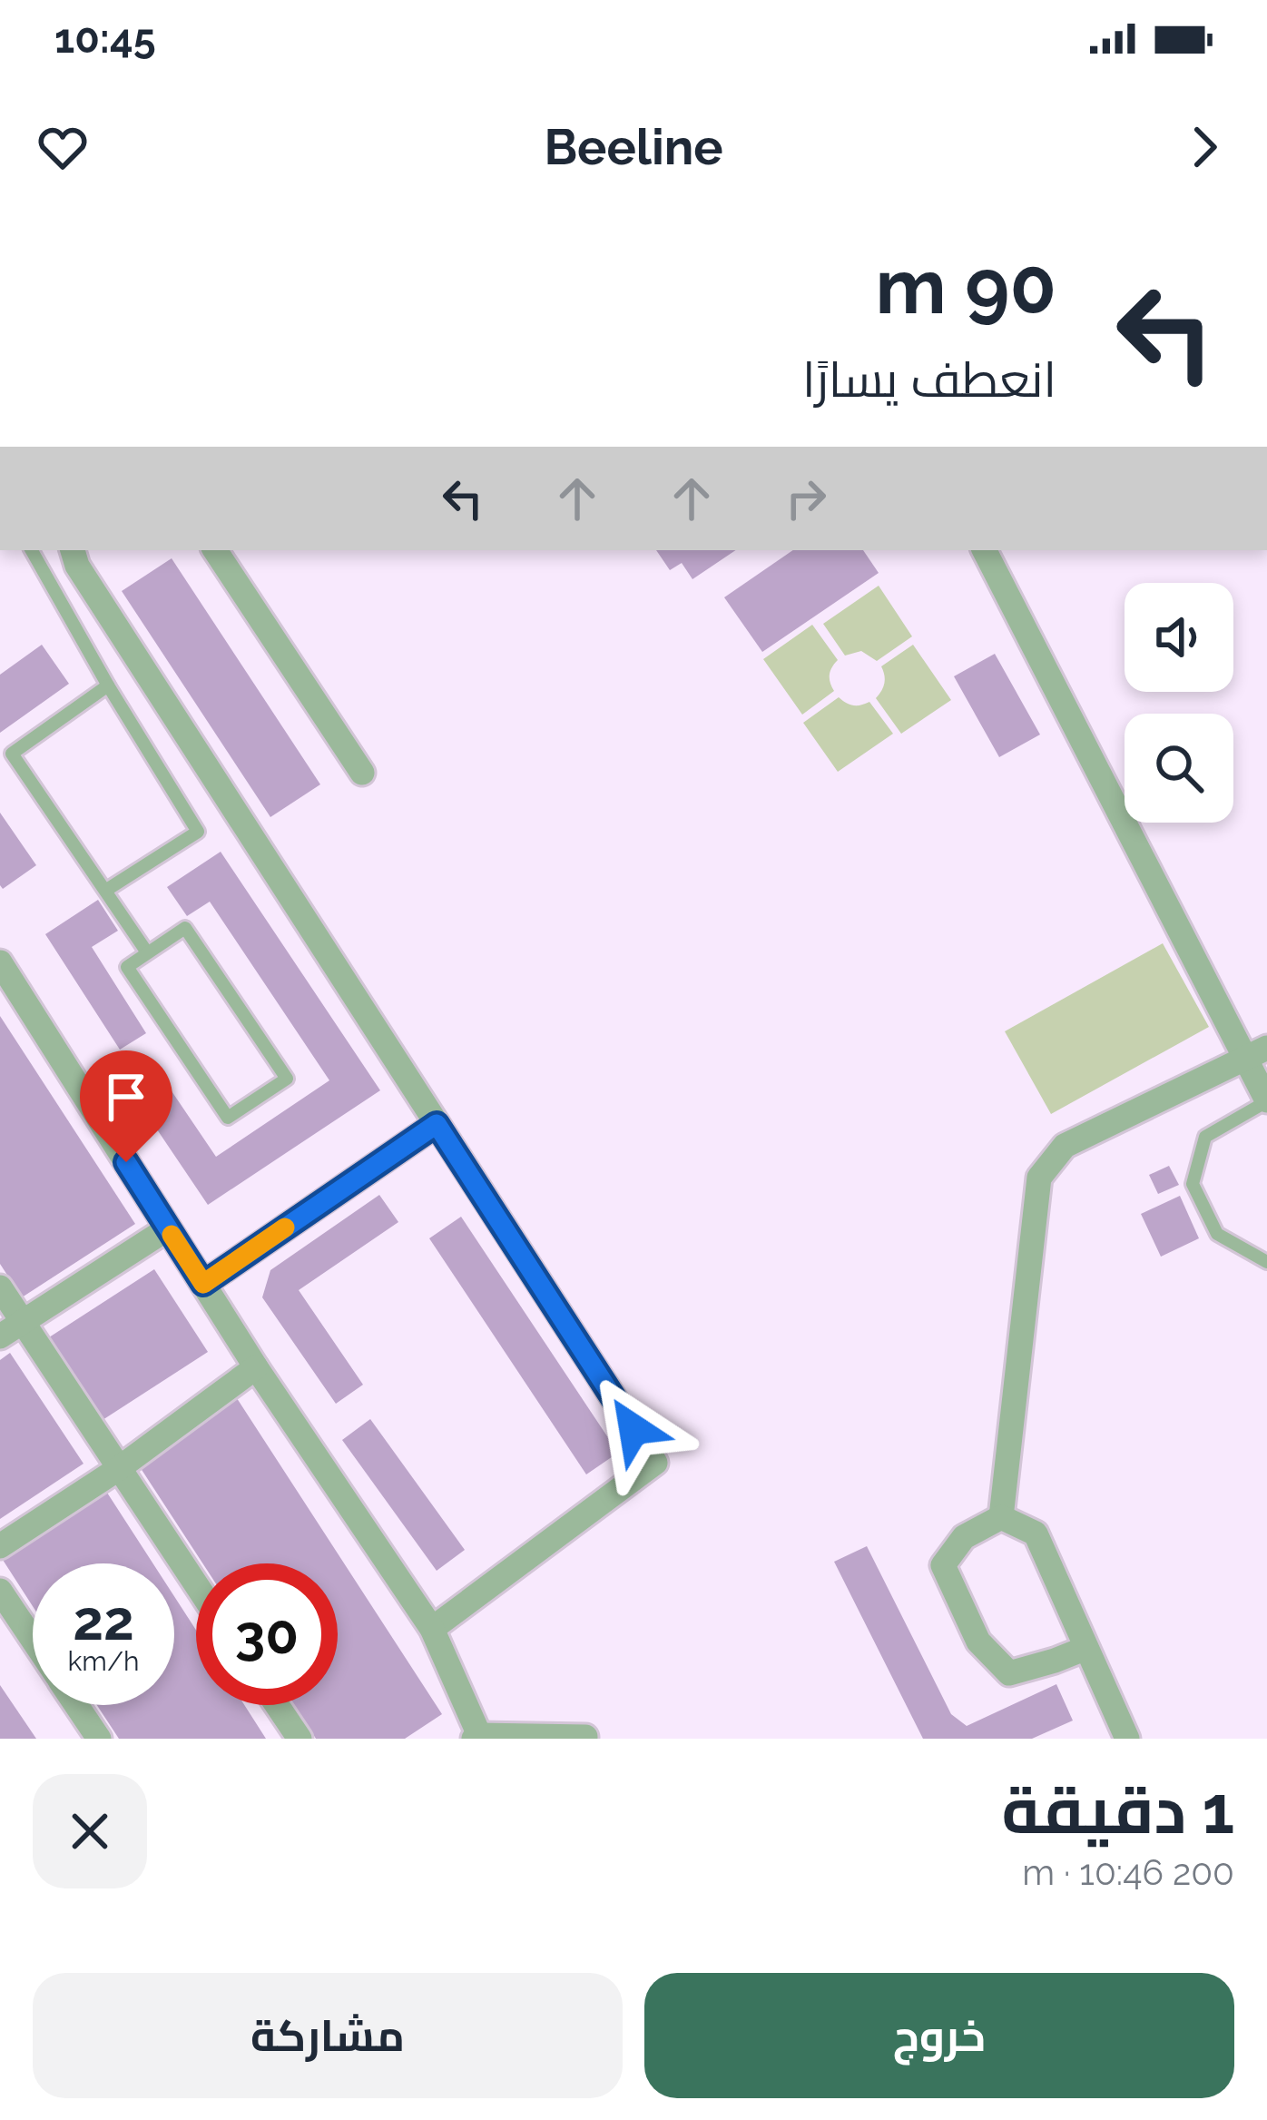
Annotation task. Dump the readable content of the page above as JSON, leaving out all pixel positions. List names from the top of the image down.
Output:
{
  "page": {
    "status": "10:45",
    "header": "Beeline",
    "turn": ["90 m", "انعطف يسارًا"],
    "speed": "22 km/h",
    "limit": "30",
    "heading": ["1 دقيقة", "200 m · 10:46"],
    "buttons": ["خروج", "مشاركة"]
  }
}
